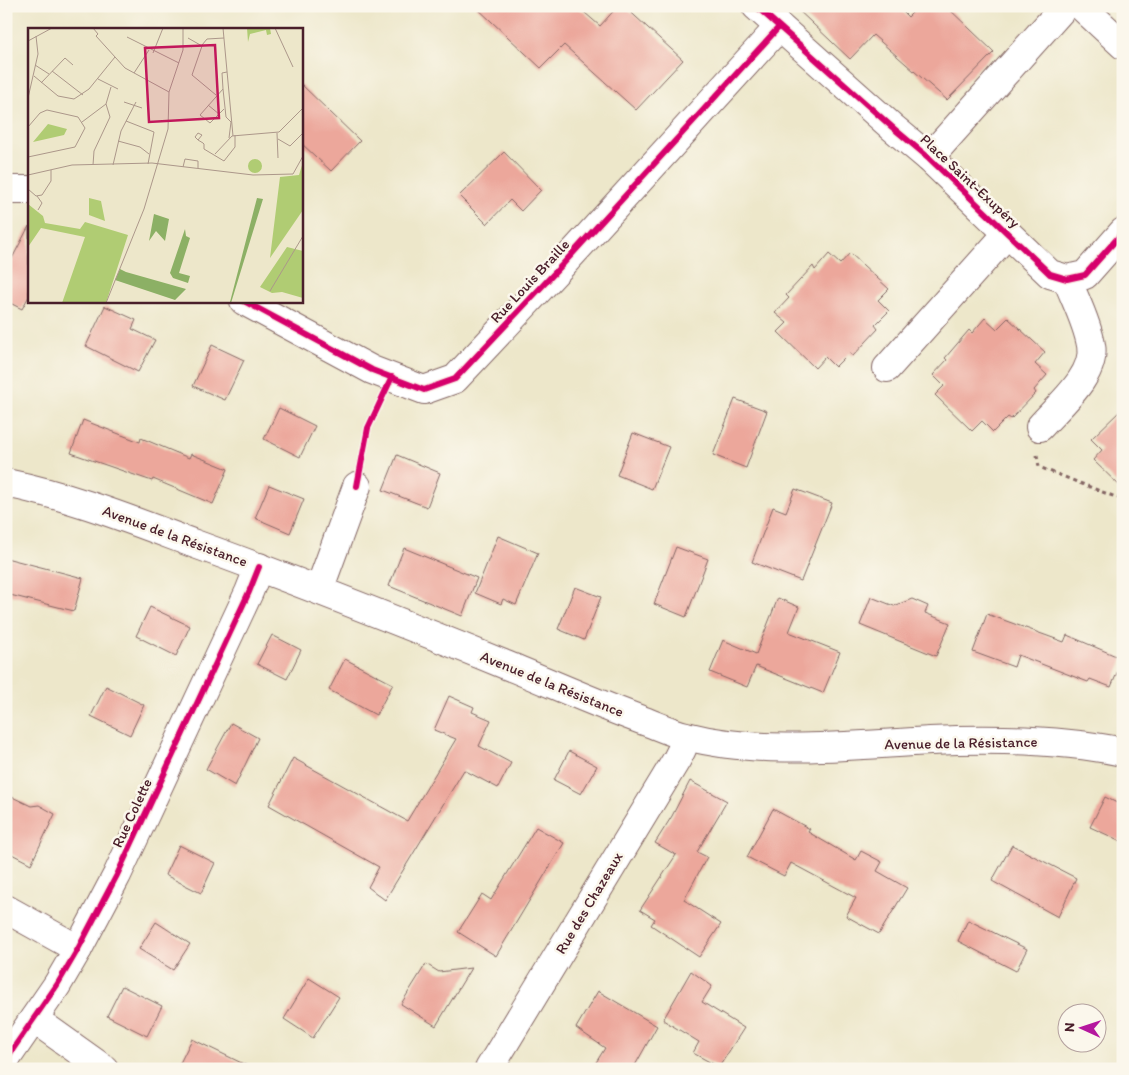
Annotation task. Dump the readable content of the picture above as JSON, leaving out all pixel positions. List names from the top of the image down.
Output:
{
  "streets": {
    "street": [
      "Place Saint-Exupéry",
      "Rue Louis Braille",
      "Avenue de la Résistance",
      "Rue Colette",
      "Rue des Chazeaux"
    ]
  },
  "crossings": [
    ["Place Saint-Exupéry", "Rue Louis Braille"],
    ["Avenue de la Résistance", "Rue Colette"],
    ["Avenue de la Résistance", "Rue des Chazeaux"]
  ],
  "north": "left"
}
